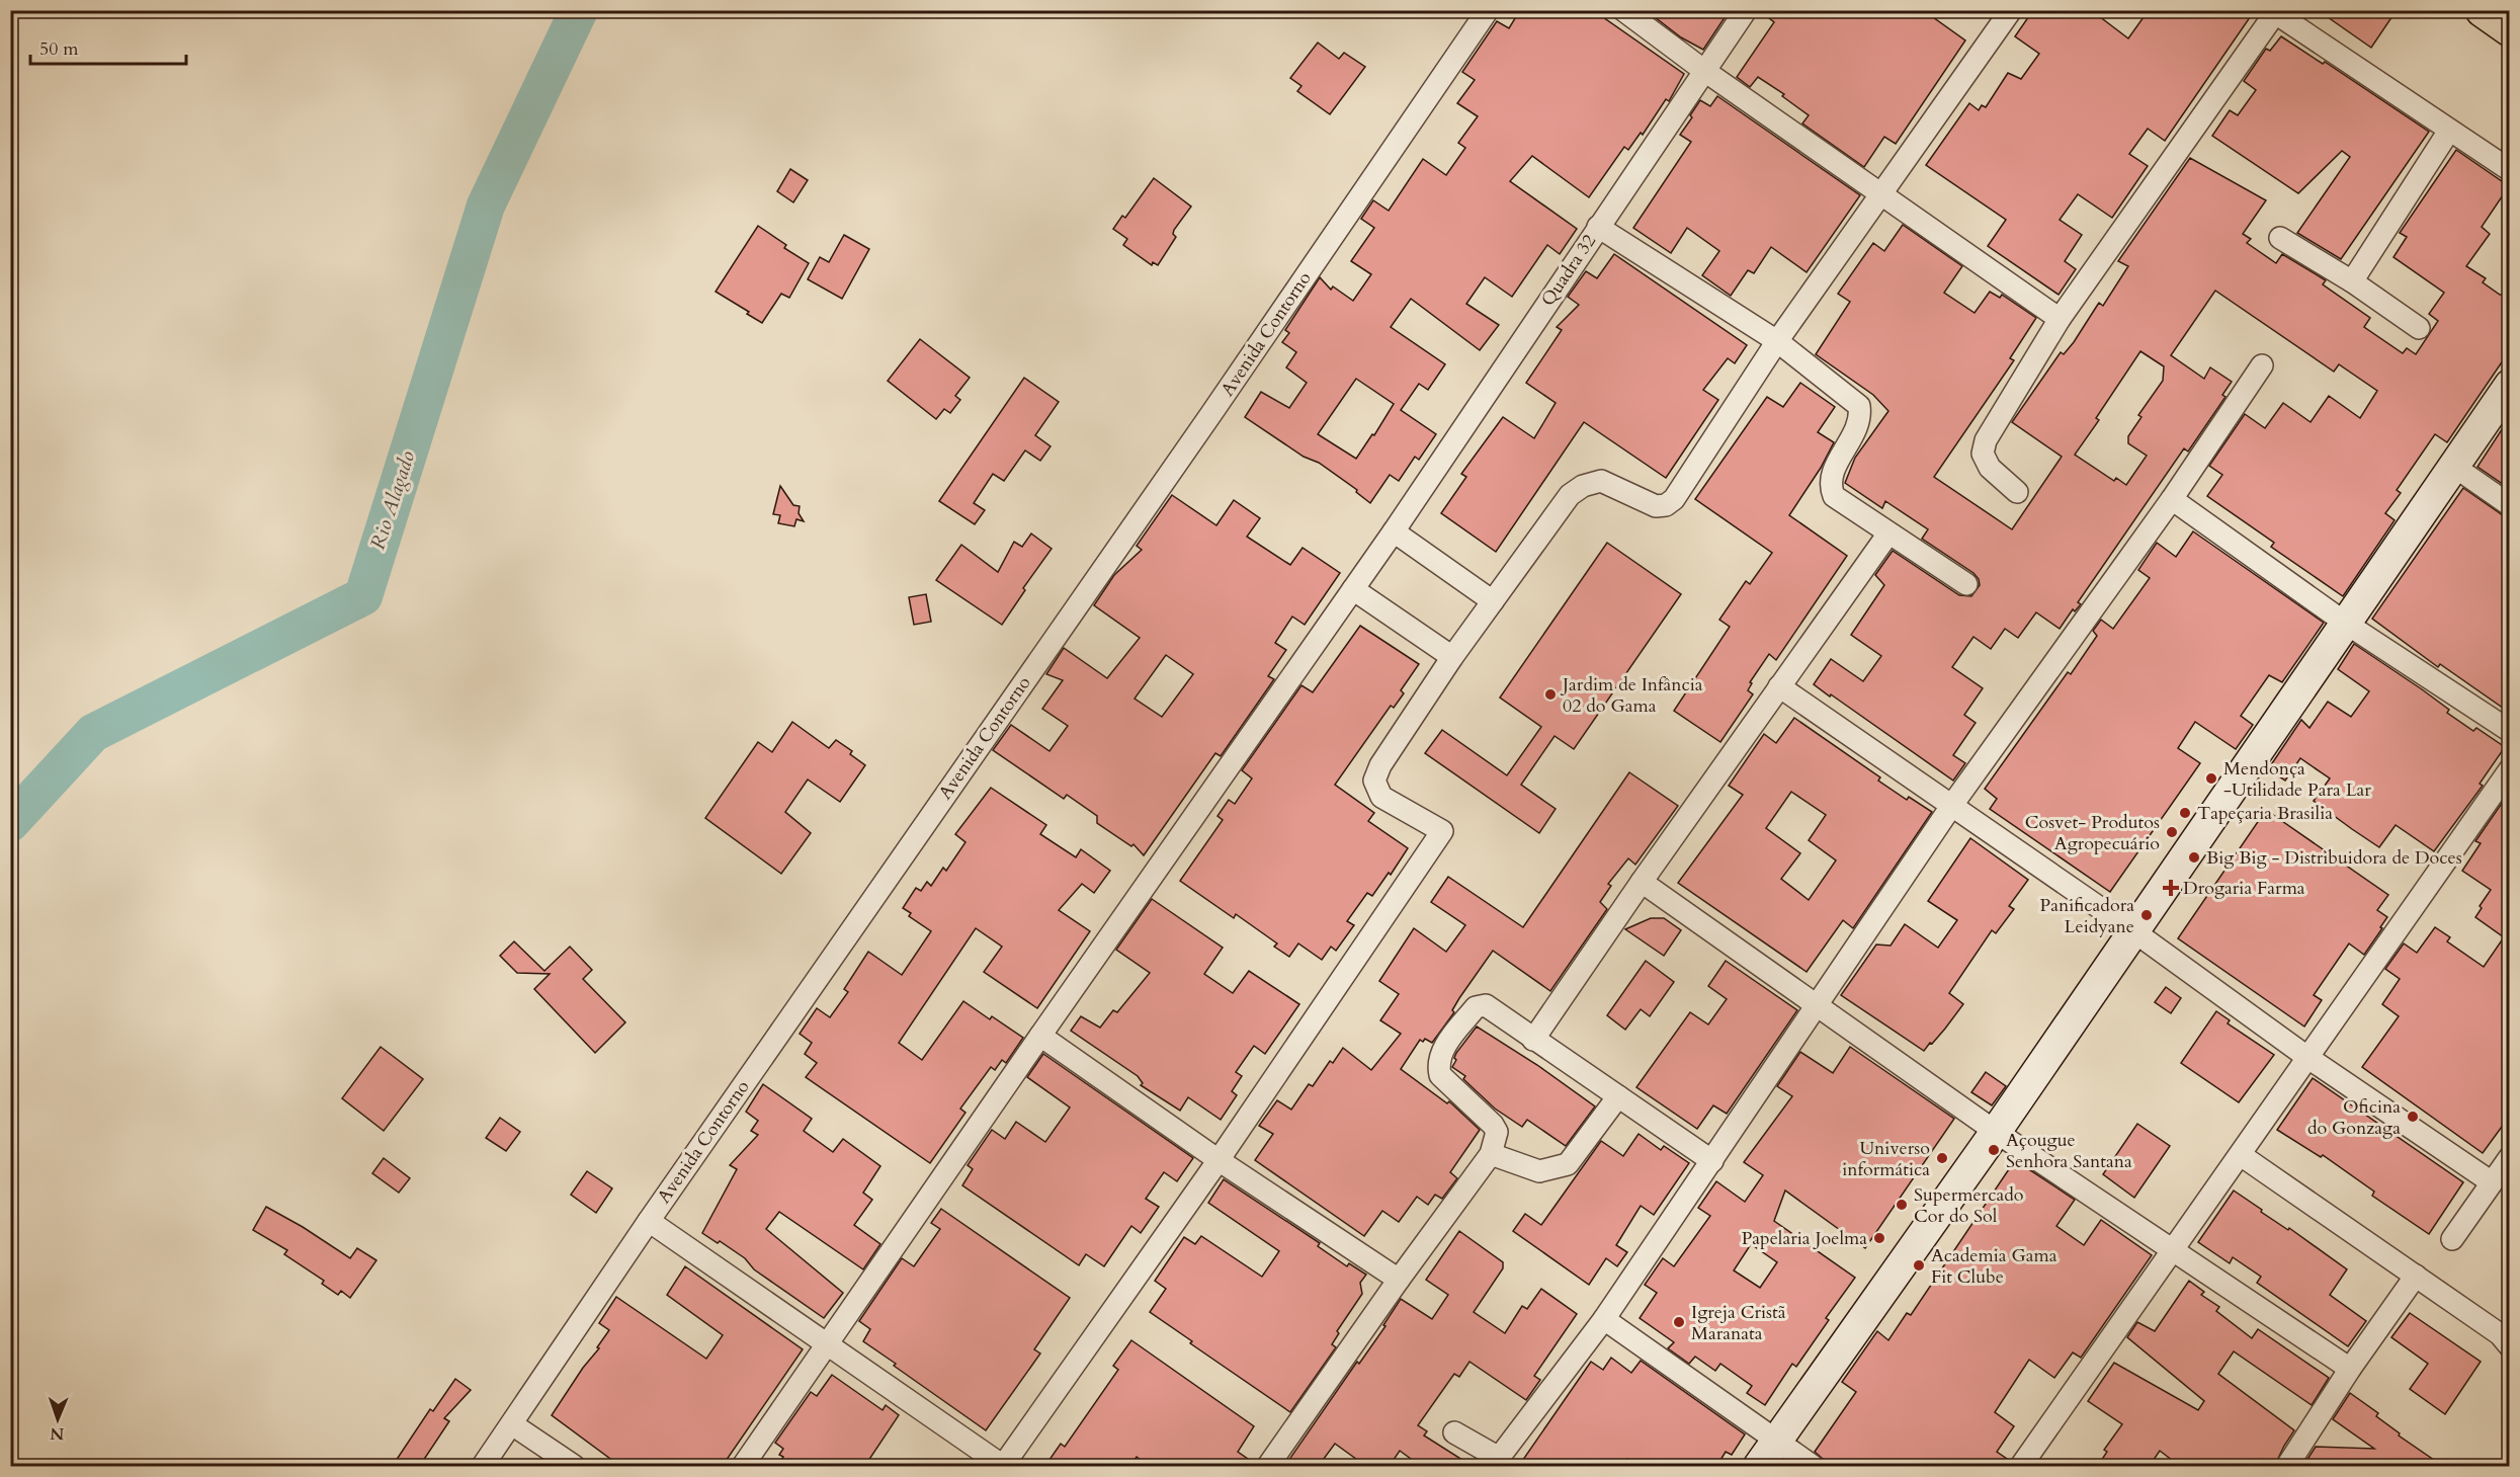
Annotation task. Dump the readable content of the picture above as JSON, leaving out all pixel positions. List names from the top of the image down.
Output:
{
  "streets": {
    "street": ["Quadra 32", "Avenida Contorno"]
  },
  "water": ["Rio Alagado"],
  "places": {
    "other": [
      "Jardim de Infância 02 do Gama",
      "Mendonça -Utilidade Para Lar",
      "Tapeçaria Brasilia",
      "Cosvet- Produtos Agropecuário",
      "Big Big - Distribuidora de Doces",
      "Panificadora Leidyane",
      "Oficina do Gonzaga",
      "Açougue Senhora Santana",
      "Universo informática",
      "Supermercado Cor do Sol",
      "Papelaria Joelma",
      "Academia Gama Fit Clube",
      "Igreja Cristã Maranata"
    ],
    "health": ["Drogaria Farma"]
  },
  "scale_bar": "50 m",
  "north": "bottom"
}
